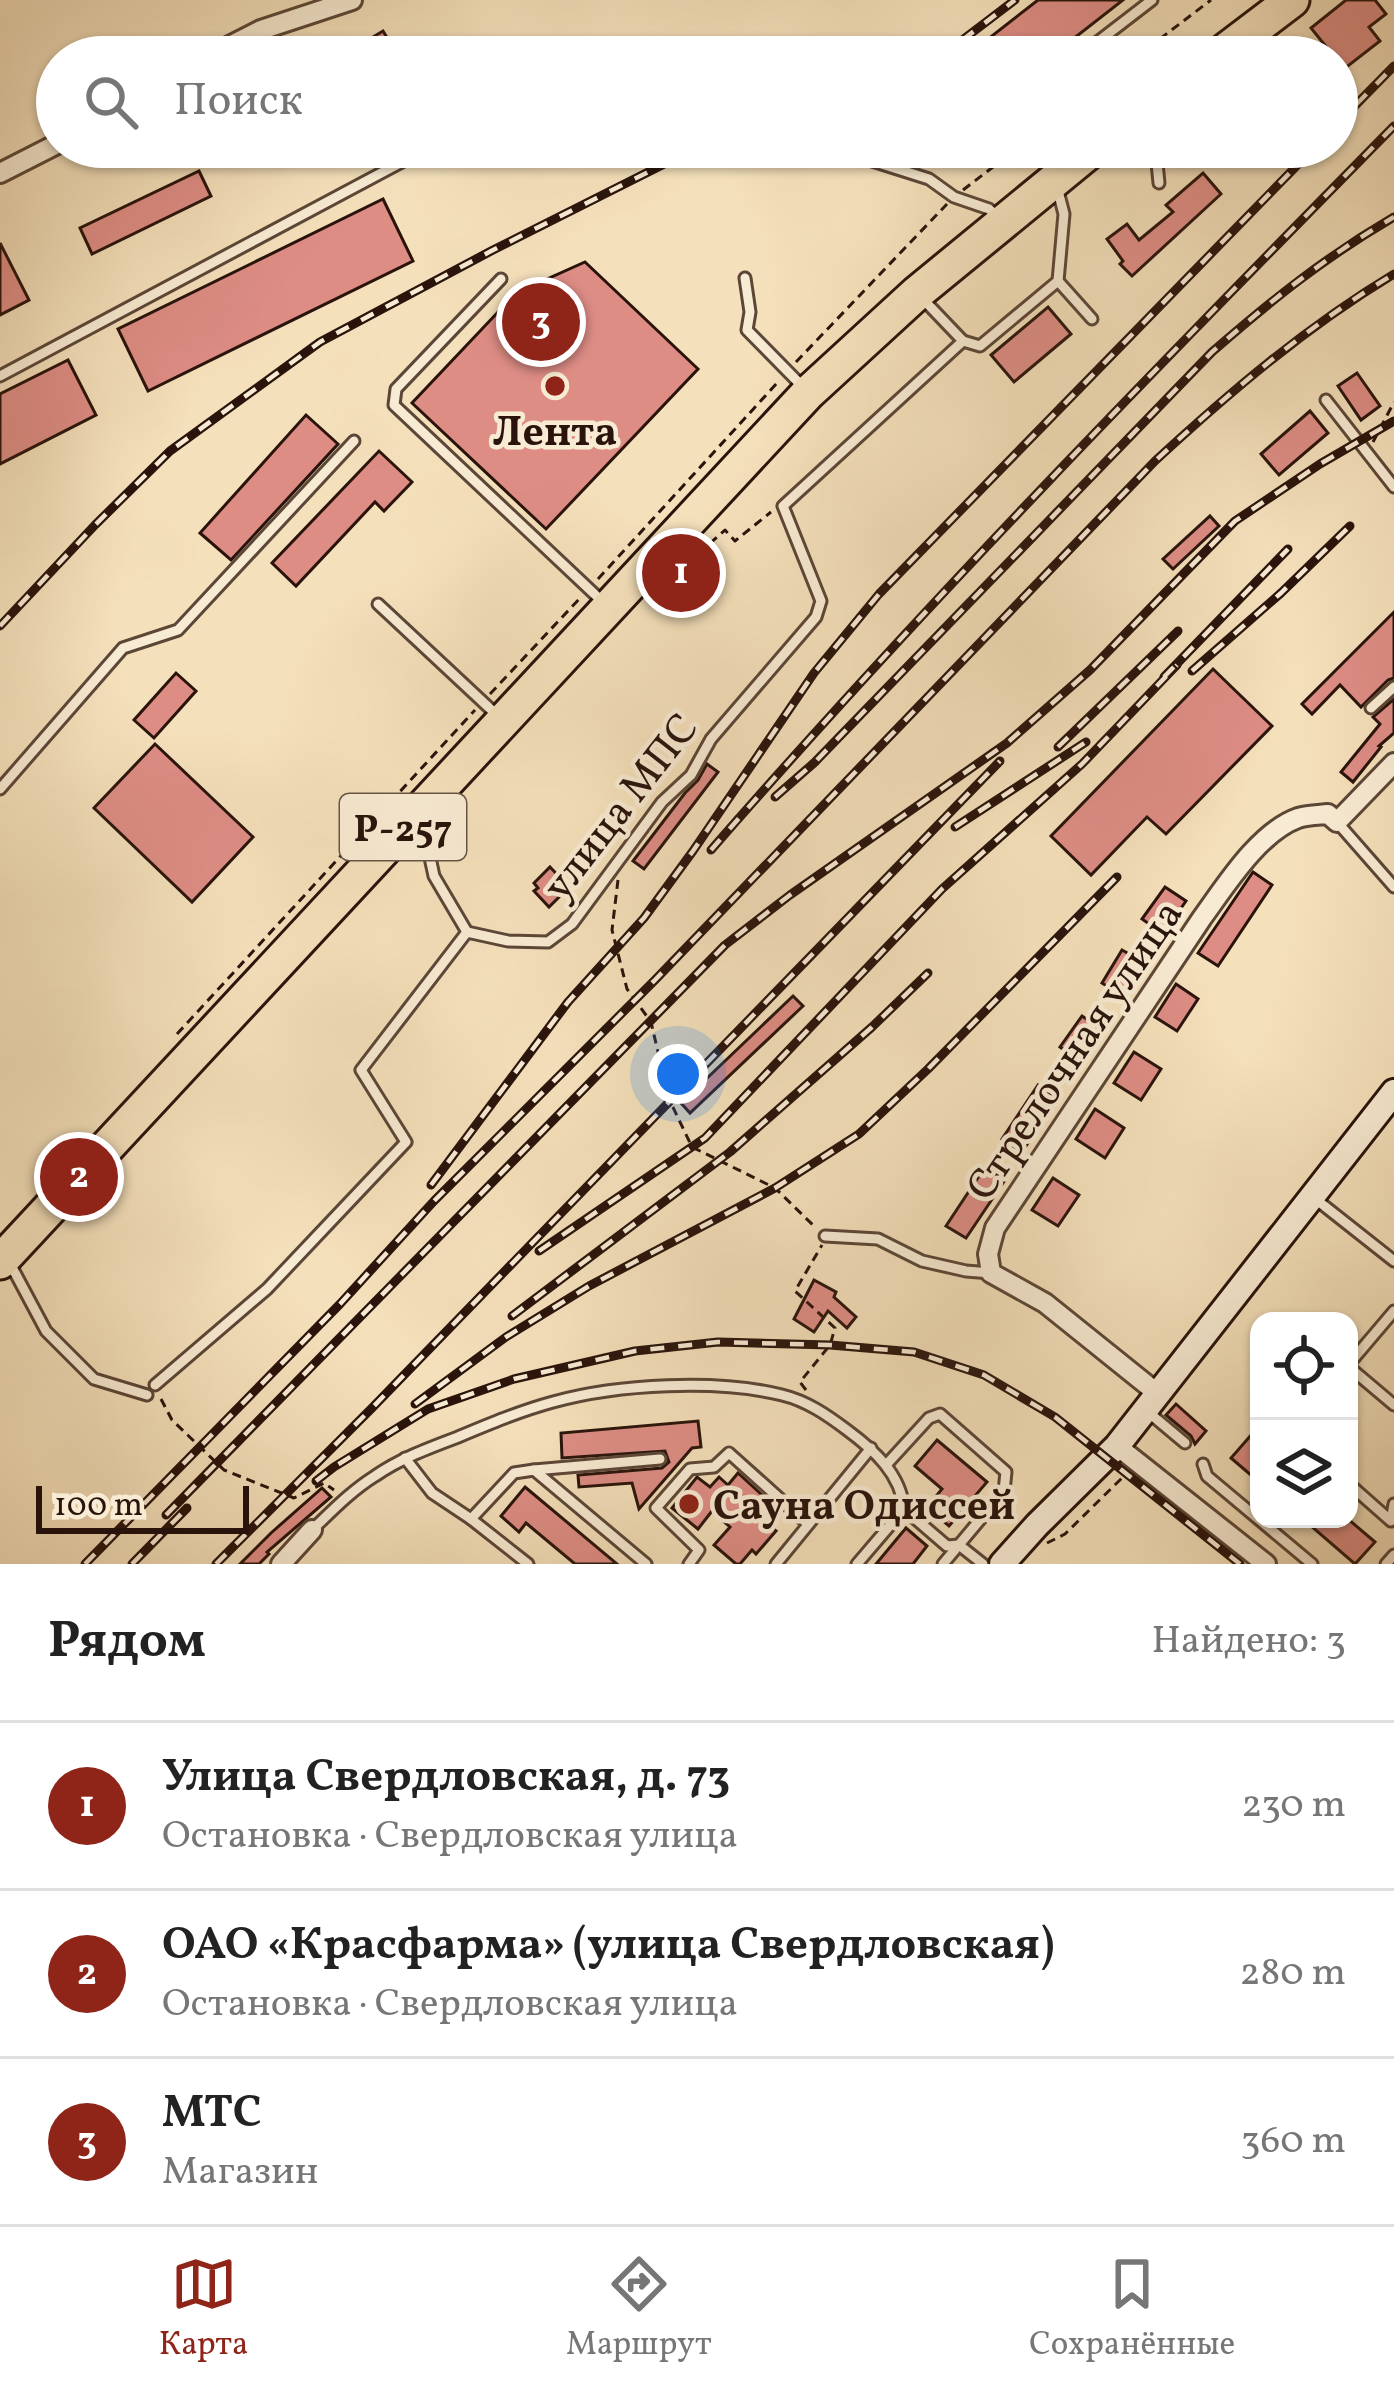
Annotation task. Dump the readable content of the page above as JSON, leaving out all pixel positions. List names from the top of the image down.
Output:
{
  "streets": {
    "highway": ["Р-257"],
    "street": ["Стрелочная улица"],
    "lane": ["улица МПС"]
  },
  "places": ["Лента", "Сауна Одиссей"],
  "scale_bar": "100 m",
  "page": {
    "search": "Поиск",
    "pins": ["3", "1", "2"],
    "scale": "100 m",
    "heading": ["Рядом", "Найдено: 3"],
    "list": [
      {
        "mark": "1",
        "name": "Улица Свердловская, д. 73",
        "note": "Остановка · Свердловская улица",
        "value": "230 m"
      },
      {
        "mark": "2",
        "name": "ОАО «Красфарма» (улица Свердловская)",
        "note": "Остановка · Свердловская улица",
        "value": "280 m"
      },
      {
        "mark": "3",
        "name": "МТС",
        "note": "Магазин",
        "value": "360 m"
      }
    ],
    "nav": ["Карта", "Маршрут", "Сохранённые"]
  }
}
